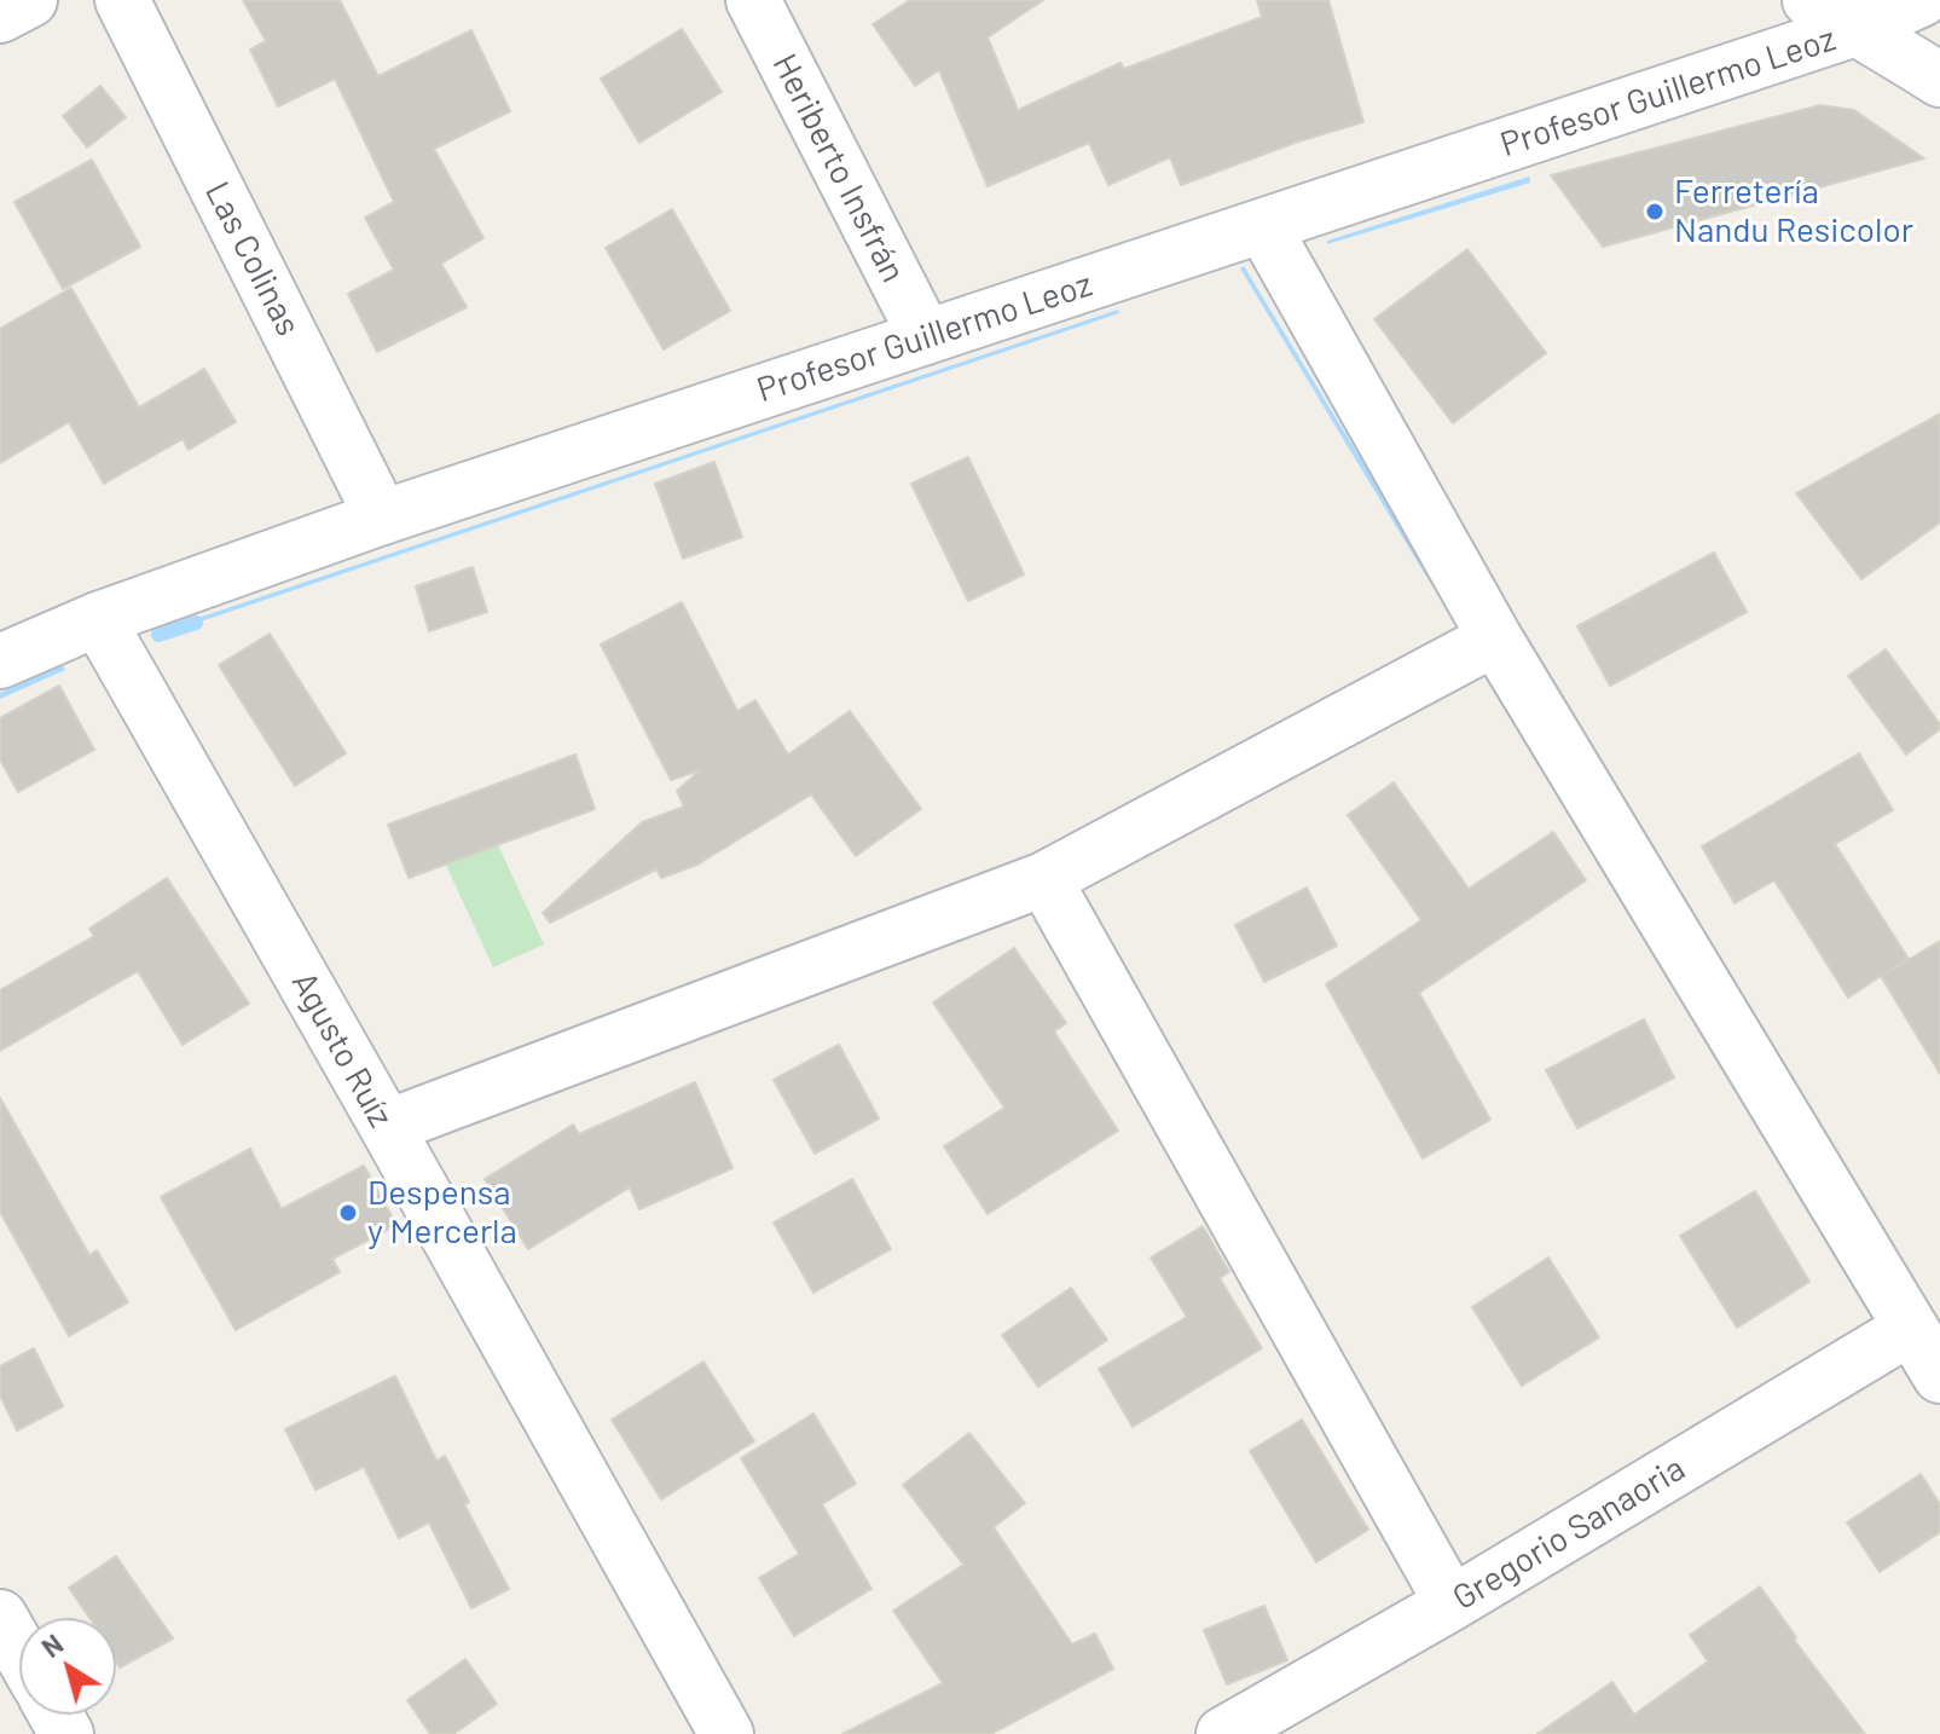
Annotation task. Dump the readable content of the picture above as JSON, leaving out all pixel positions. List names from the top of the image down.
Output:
{
  "streets": {
    "street": [
      "Profesor Guillermo Leoz",
      "Heriberto Insfrán",
      "Las Colinas",
      "Agusto Ruíz",
      "Gregorio Sanaoria"
    ]
  },
  "crossings": [
    ["Profesor Guillermo Leoz", "Heriberto Insfrán"],
    ["Profesor Guillermo Leoz", "Las Colinas"],
    ["Profesor Guillermo Leoz", "Agusto Ruíz"]
  ],
  "places": ["Ferretería Nandu Resicolor", "Despensa y Mercerla"],
  "north": "top left"
}
